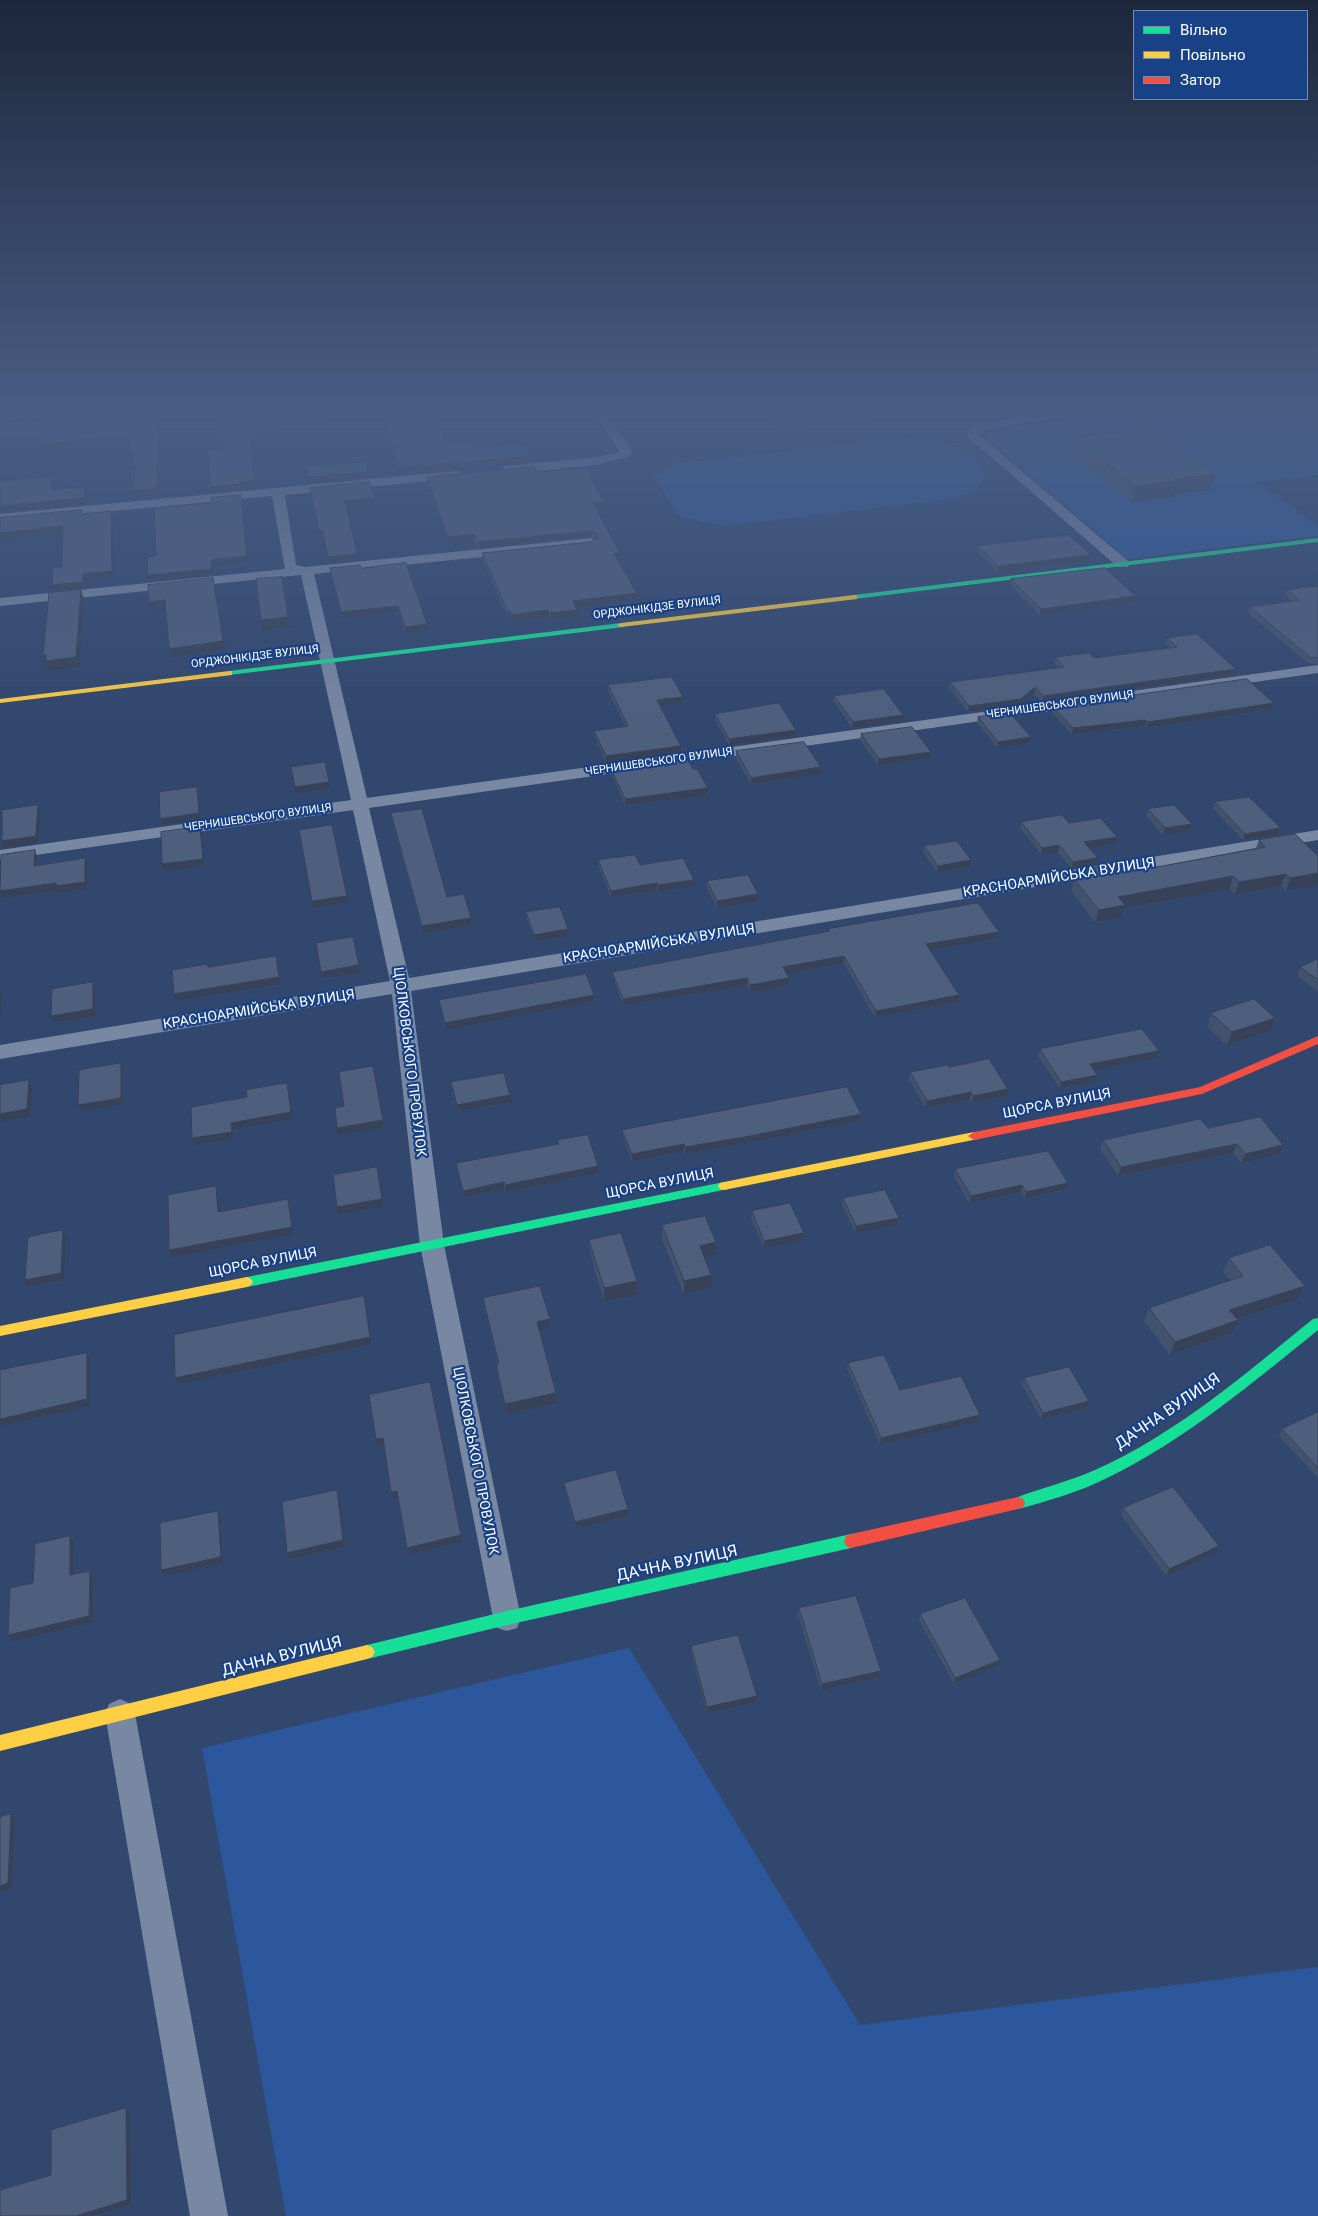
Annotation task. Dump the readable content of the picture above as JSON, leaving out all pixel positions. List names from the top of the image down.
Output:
{
  "streets": {
    "street": [
      "ОРДЖОНІКІДЗЕ ВУЛИЦЯ",
      "ЧЕРНИШЕВСЬКОГО ВУЛИЦЯ",
      "КРАСНОАРМІЙСЬКА ВУЛИЦЯ",
      "ЦІОЛКОВСЬКОГО ПРОВУЛОК",
      "ЩОРСА ВУЛИЦЯ",
      "ДАЧНА ВУЛИЦЯ"
    ]
  },
  "crossings": [
    ["ОРДЖОНІКІДЗЕ ВУЛИЦЯ", "ЦІОЛКОВСЬКОГО ПРОВУЛОК"],
    ["ЧЕРНИШЕВСЬКОГО ВУЛИЦЯ", "ЦІОЛКОВСЬКОГО ПРОВУЛОК"],
    ["КРАСНОАРМІЙСЬКА ВУЛИЦЯ", "ЦІОЛКОВСЬКОГО ПРОВУЛОК"],
    ["ЦІОЛКОВСЬКОГО ПРОВУЛОК", "ЩОРСА ВУЛИЦЯ"],
    ["ЦІОЛКОВСЬКОГО ПРОВУЛОК", "ДАЧНА ВУЛИЦЯ"]
  ],
  "legend": ["Вільно", "Повільно", "Затор"]
}
